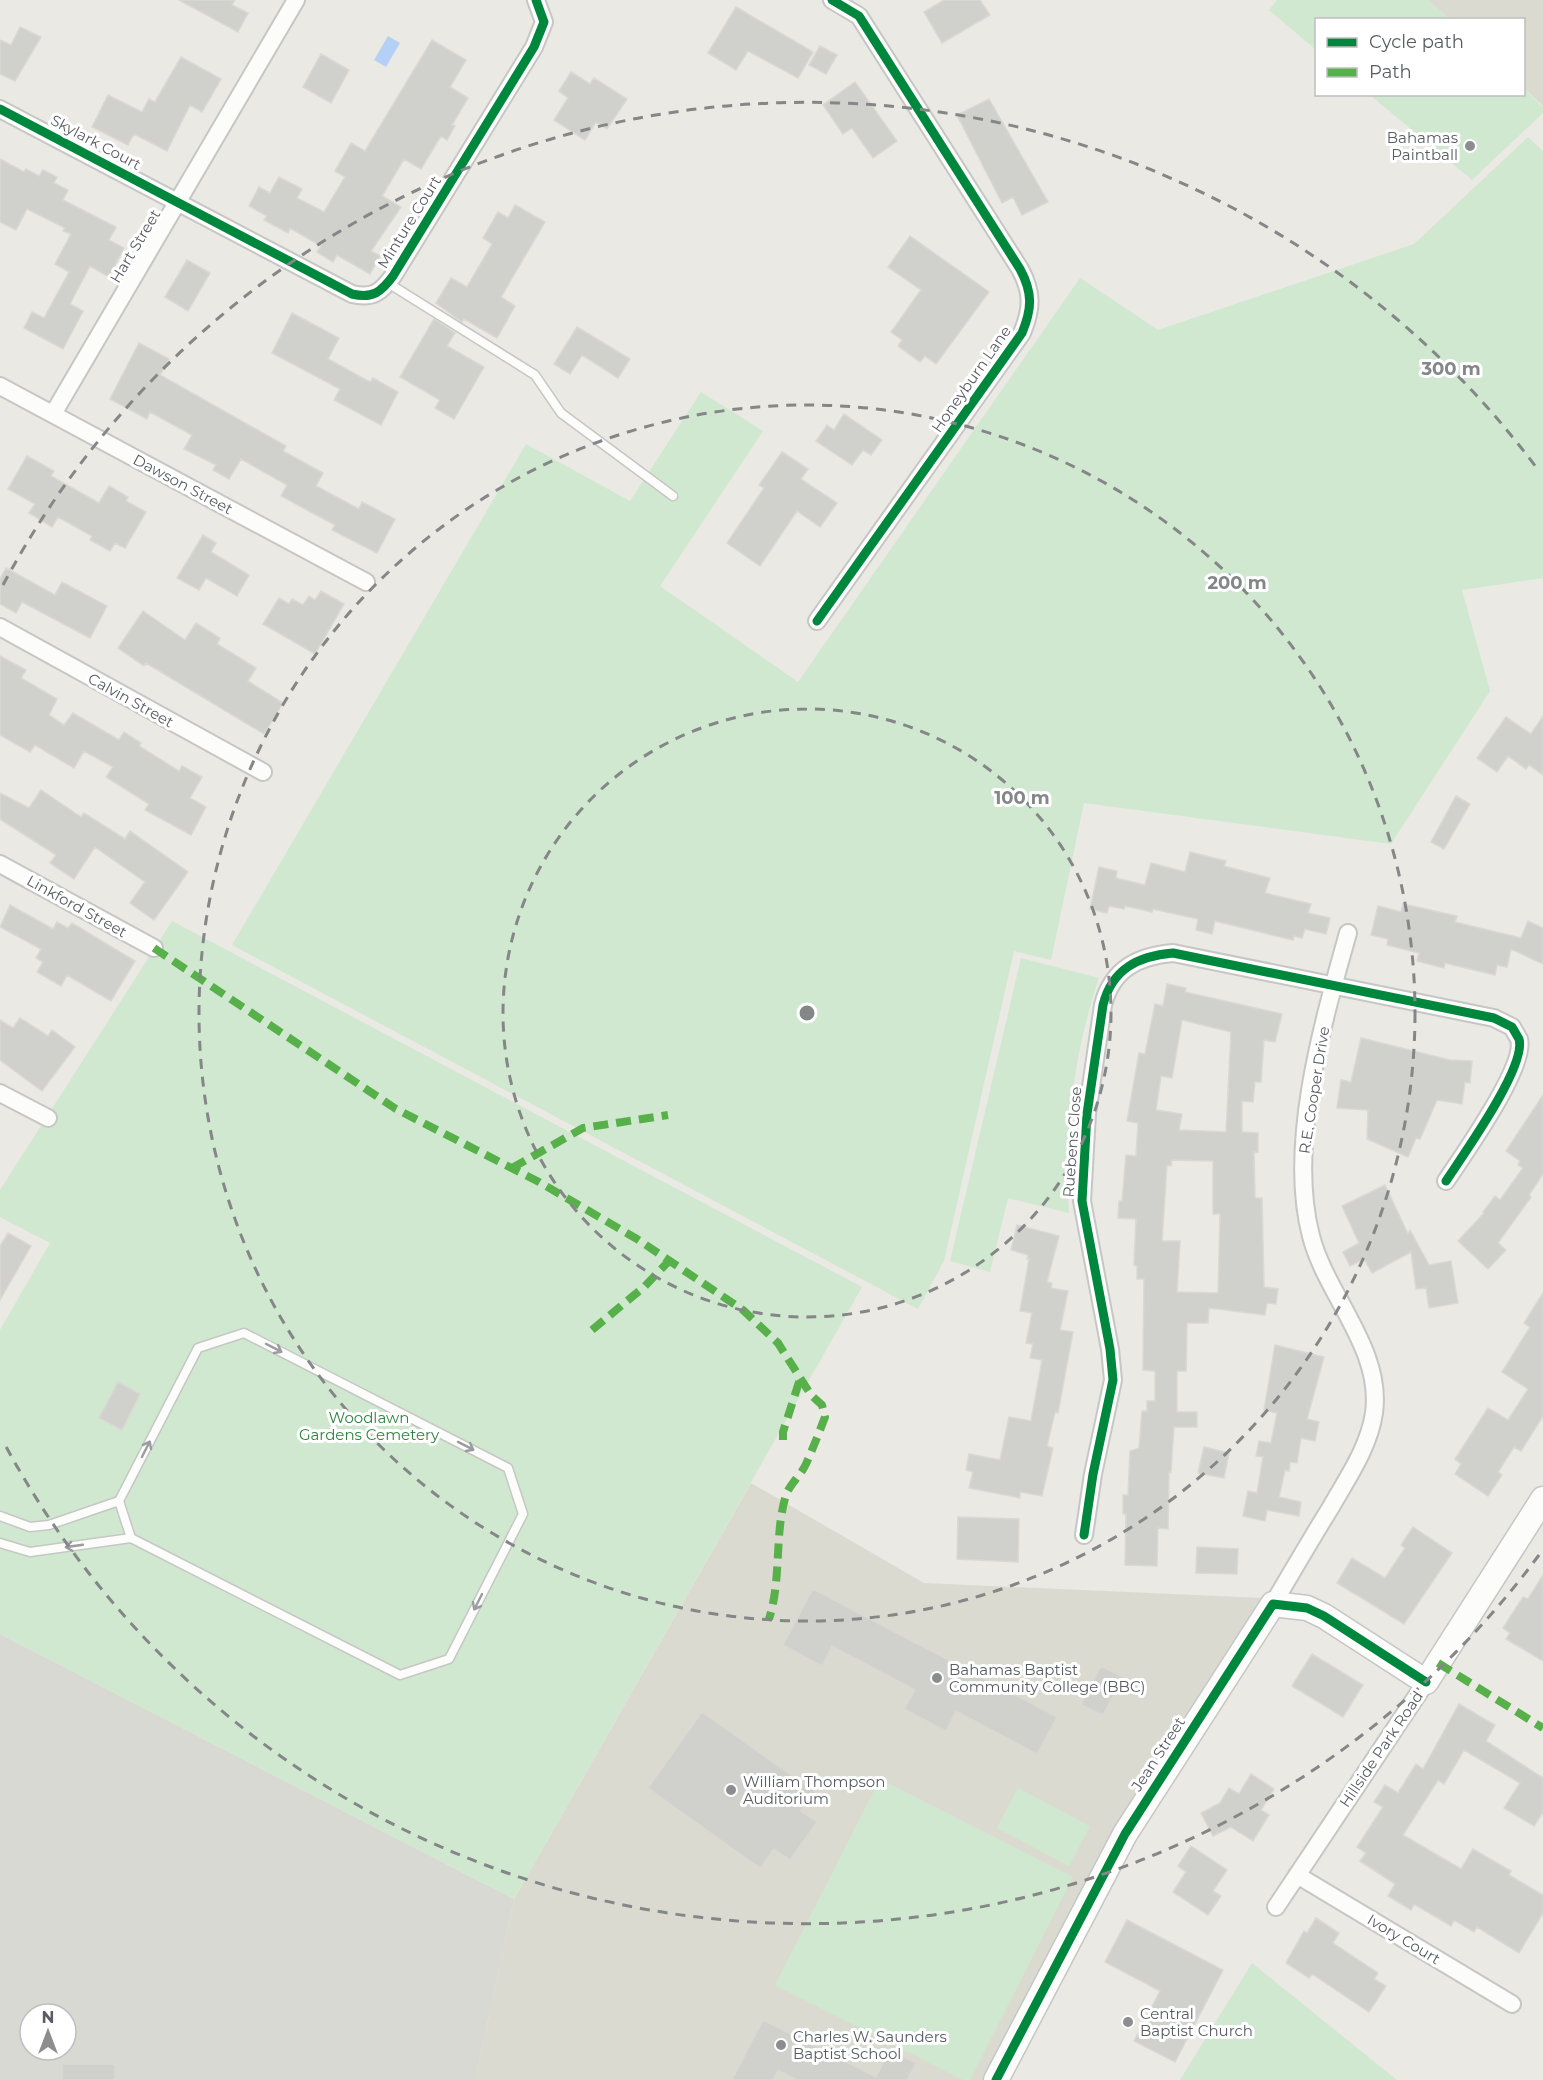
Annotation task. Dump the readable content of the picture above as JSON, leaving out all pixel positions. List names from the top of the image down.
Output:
{
  "streets": {
    "street": [
      "Skylark Court",
      "Minture Court",
      "Hart Street",
      "Honeyburn Lane",
      "Dawson Street",
      "Calvin Street",
      "Linkford Street",
      "R.E. Cooper Drive",
      "Ruebens Close",
      "Hillside Park Road",
      "Jean Street",
      "Ivory Court"
    ]
  },
  "crossings": [
    ["Skylark Court", "Minture Court"],
    ["Skylark Court", "Hart Street"],
    ["Minture Court", "Hart Street"],
    ["Hart Street", "Dawson Street"],
    ["R.E. Cooper Drive", "Ruebens Close"],
    ["R.E. Cooper Drive", "Jean Street"],
    ["Hillside Park Road", "Ivory Court"]
  ],
  "parks": ["Woodlawn Gardens Cemetery"],
  "places": [
    "Bahamas Paintball",
    "Bahamas Baptist Community College (BBC)",
    "William Thompson Auditorium",
    "Central Baptist Church",
    "Charles W. Saunders Baptist School"
  ],
  "legend": ["Cycle path", "Path"],
  "north": "top",
  "rings": ["300 m", "200 m", "100 m"]
}
